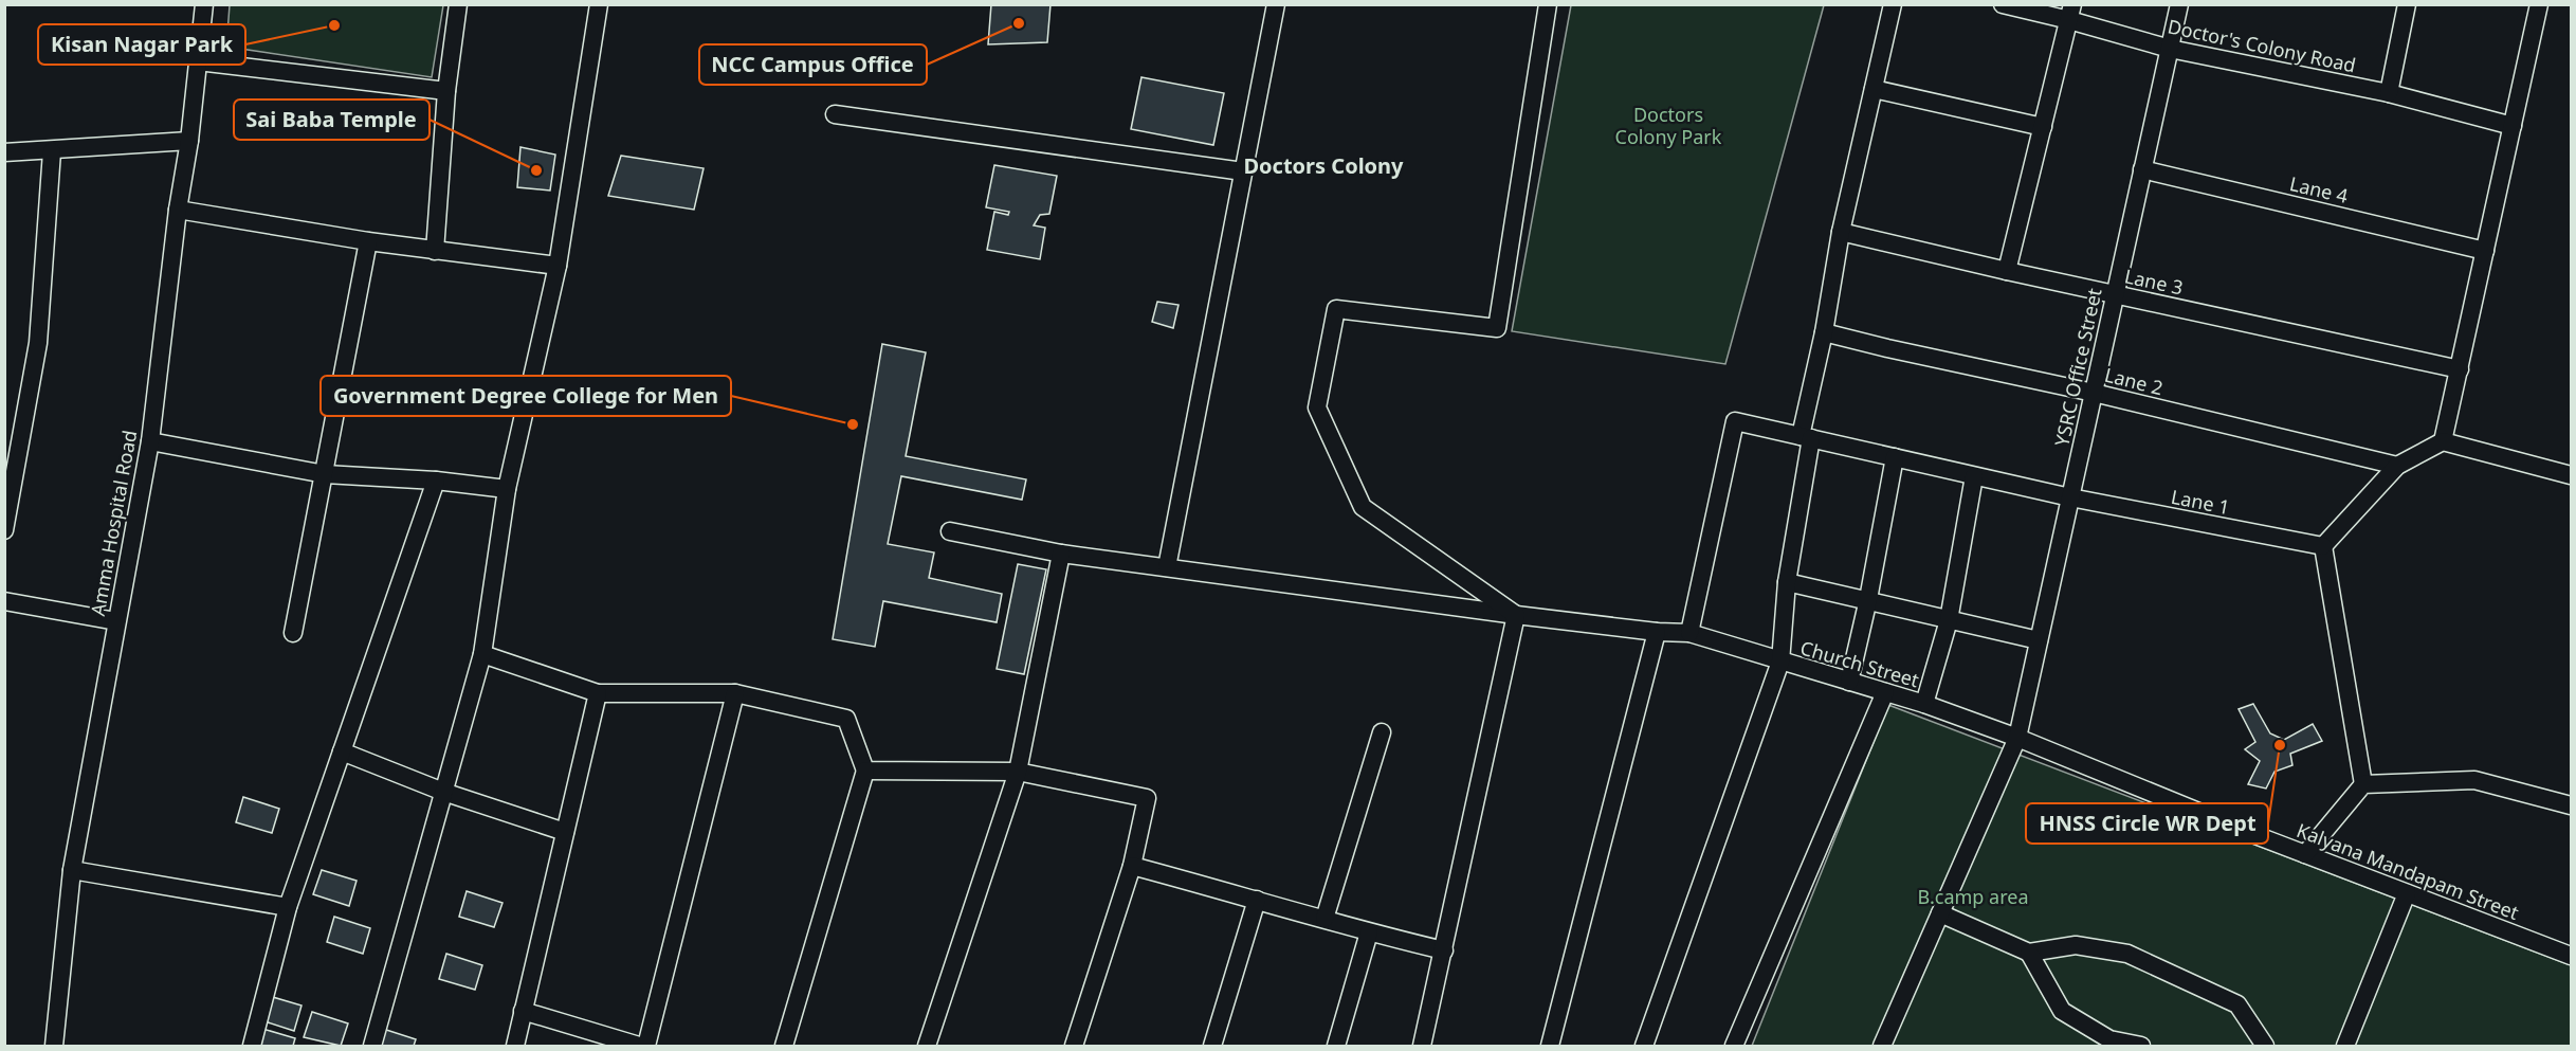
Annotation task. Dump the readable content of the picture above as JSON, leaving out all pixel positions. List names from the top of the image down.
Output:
{
  "streets": {
    "street": [
      "Doctor's Colony Road",
      "Lane 4",
      "Lane 3",
      "YSRC Office Street",
      "Lane 2",
      "Lane 1",
      "Amma Hospital Road",
      "Church Street",
      "Kalyana Mandapam Street"
    ]
  },
  "crossings": [
    ["Doctor's Colony Road", "YSRC Office Street"],
    ["Lane 4", "YSRC Office Street"],
    ["Lane 3", "YSRC Office Street"],
    ["YSRC Office Street", "Lane 2"],
    ["YSRC Office Street", "Lane 1"],
    ["YSRC Office Street", "Church Street"],
    ["YSRC Office Street", "Kalyana Mandapam Street"],
    ["Lane 1", "Church Street"],
    ["Church Street", "Kalyana Mandapam Street"]
  ],
  "districts": ["Doctors Colony"],
  "parks": ["Doctors Colony Park", "B.camp area"],
  "places": [
    "NCC Campus Office",
    "Kisan Nagar Park",
    "Sai Baba Temple",
    "Government Degree College for Men",
    "HNSS Circle WR Dept"
  ]
}
